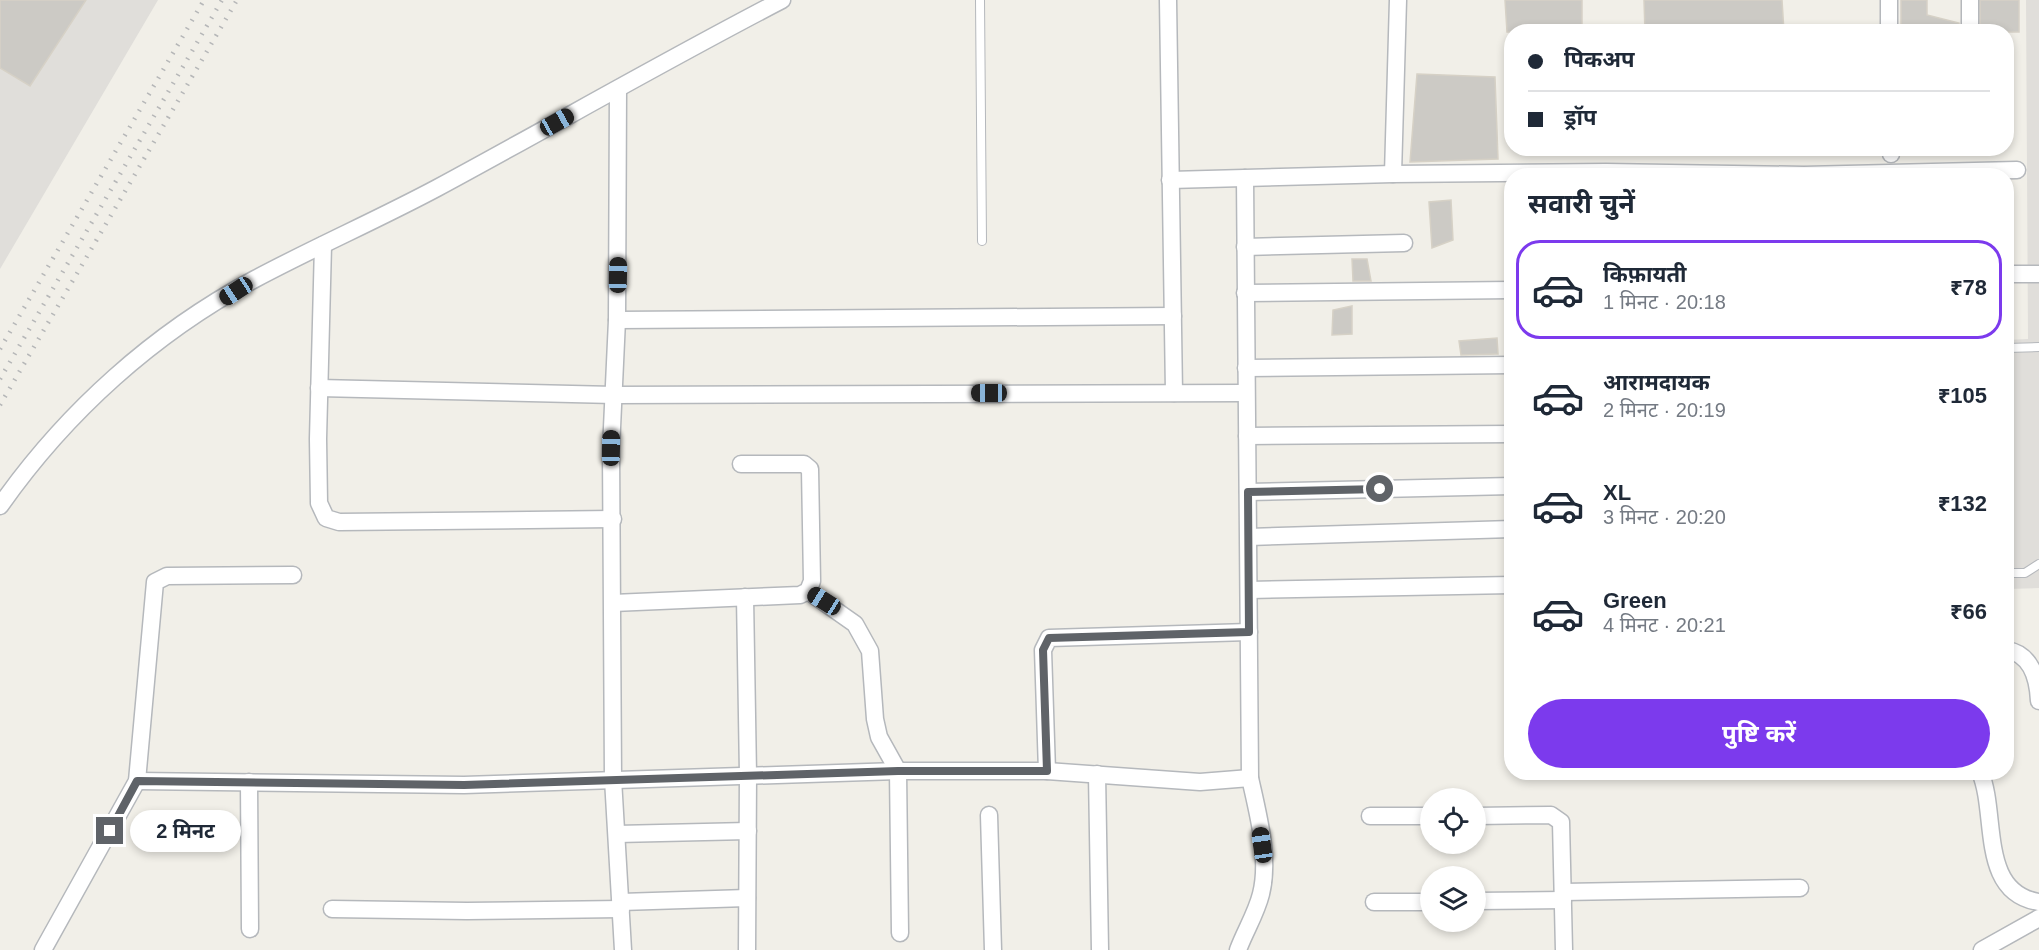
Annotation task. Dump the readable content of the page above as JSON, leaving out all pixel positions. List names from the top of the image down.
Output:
{
  "page": {
    "banner": ["पिकअप", "ड्रॉप"],
    "heading": "सवारी चुनें",
    "list": [
      {
        "name": "किफ़ायती",
        "note": "1 मिनट · 20:18",
        "value": "₹78"
      },
      {
        "name": "आरामदायक",
        "note": "2 मिनट · 20:19",
        "value": "₹105"
      },
      {
        "name": "XL",
        "note": "3 मिनट · 20:20",
        "value": "₹132"
      },
      {
        "name": "Green",
        "note": "4 मिनट · 20:21",
        "value": "₹66"
      }
    ],
    "buttons": "पुष्टि करें",
    "bubble": "2 मिनट"
  }
}
